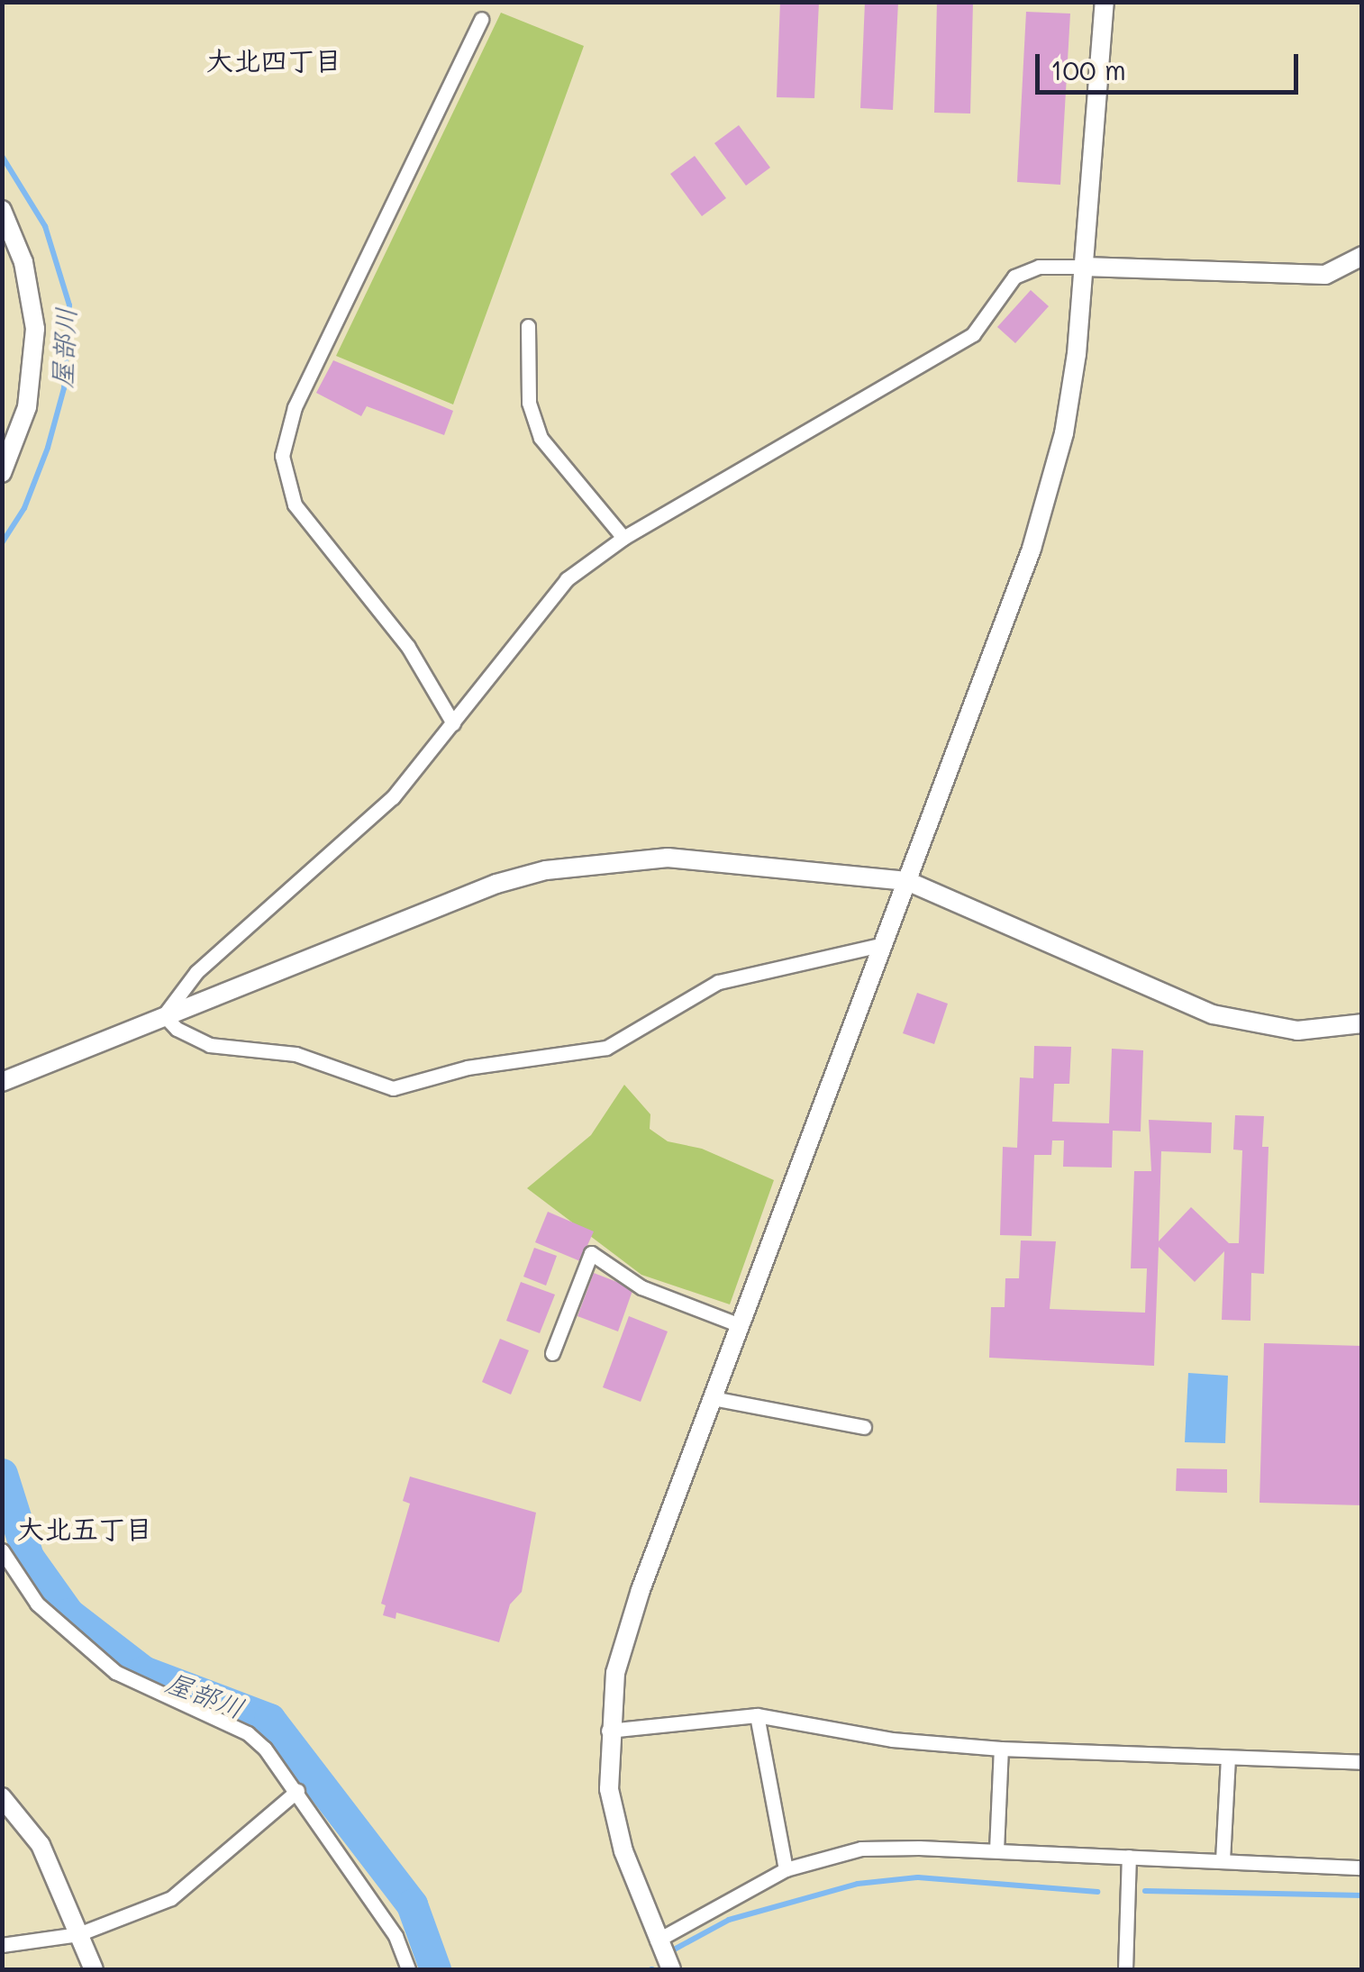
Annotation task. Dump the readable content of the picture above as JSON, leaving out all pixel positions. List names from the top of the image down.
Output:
{
  "districts": ["大北四丁目", "大北五丁目"],
  "water": ["屋部川"],
  "scale_bar": "100 m"
}
